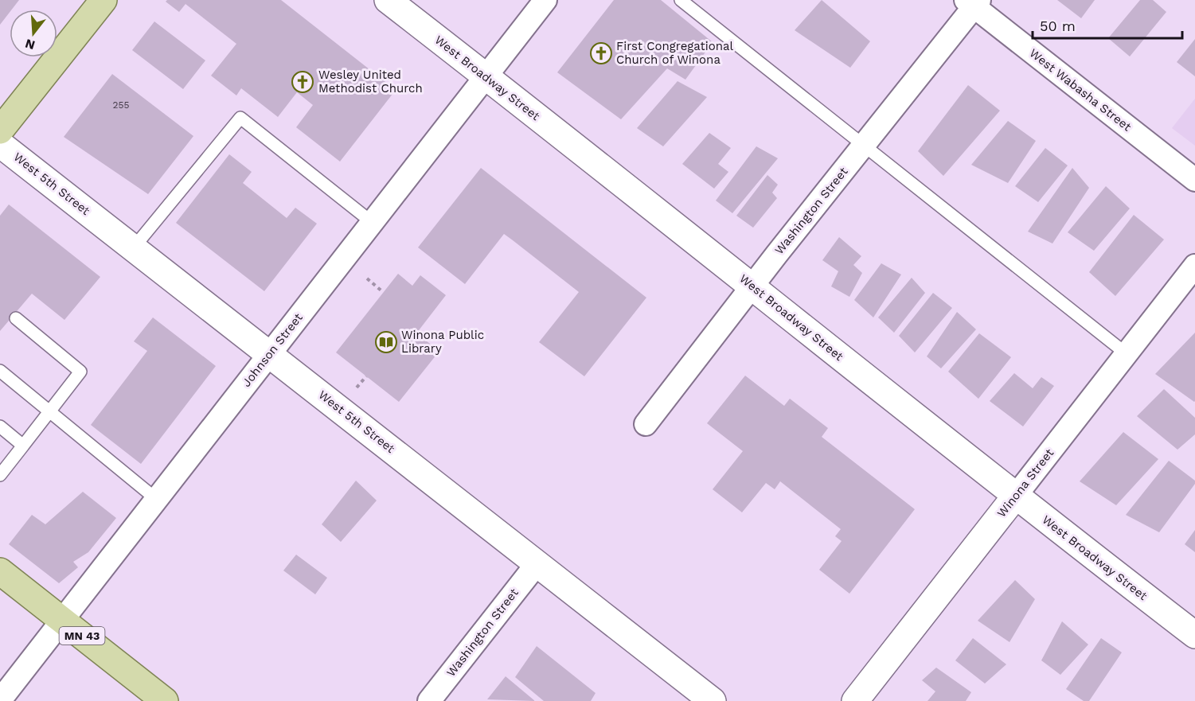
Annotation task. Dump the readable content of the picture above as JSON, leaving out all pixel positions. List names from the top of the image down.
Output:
{
  "streets": {
    "main road": ["MN 43"],
    "street": [
      "West Broadway Street",
      "West Wabasha Street",
      "West 5th Street",
      "Washington Street",
      "Johnson Street",
      "Winona Street"
    ]
  },
  "crossings": [
    ["West Broadway Street", "Washington Street"],
    ["West Broadway Street", "Johnson Street"],
    ["West Broadway Street", "Winona Street"],
    ["West Wabasha Street", "Washington Street"],
    ["West 5th Street", "Washington Street"],
    ["West 5th Street", "Johnson Street"],
    ["Johnson Street", "MN 43"]
  ],
  "places": {
    "church": ["First Congregational Church of Winona", "Wesley United Methodist Church"],
    "library": ["Winona Public Library"]
  },
  "house_numbers": ["255"],
  "scale_bar": "50 m",
  "north": "bottom"
}
